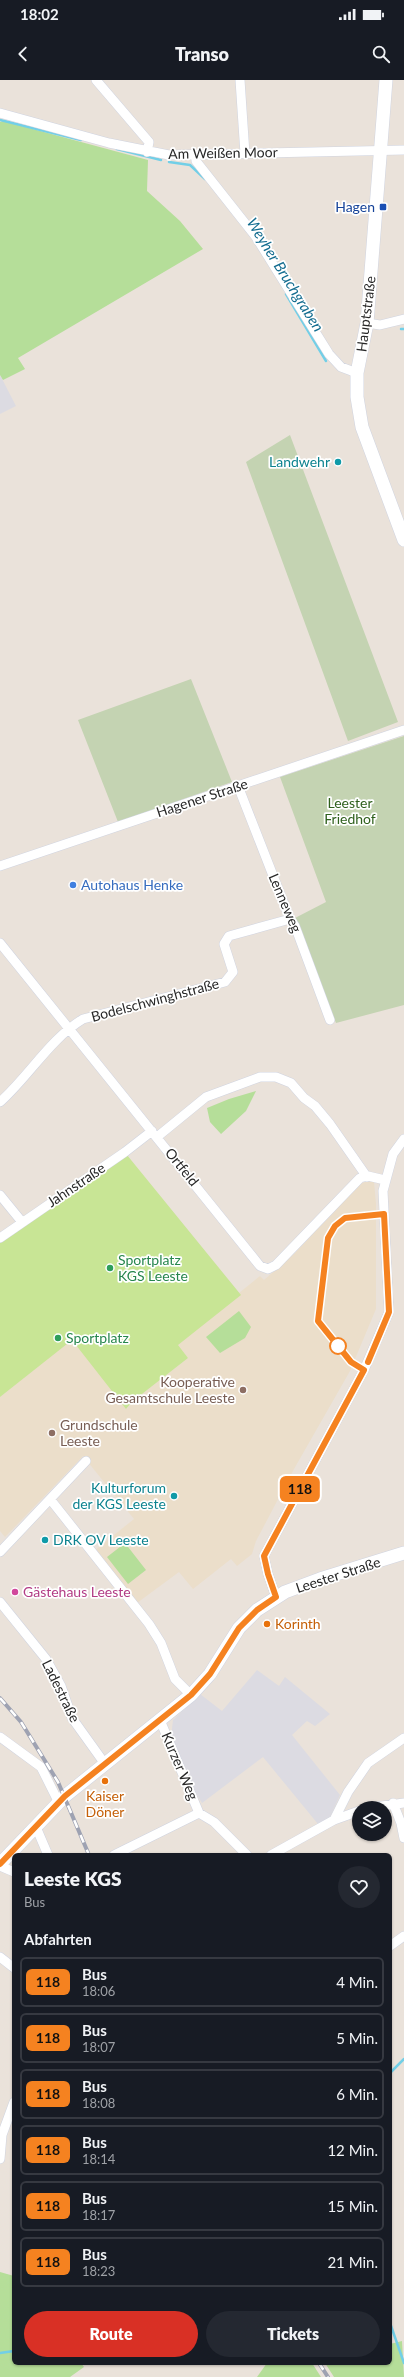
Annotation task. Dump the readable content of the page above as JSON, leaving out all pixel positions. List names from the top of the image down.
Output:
{
  "streets": {
    "street": [
      "Am Weißen Moor",
      "Hauptstraße",
      "Hagener Straße",
      "Lenneweg",
      "Bodelschwinghstraße",
      "Ortfeld",
      "Jahnstraße",
      "Leester Straße",
      "Ladestraße",
      "Kurzer Weg"
    ]
  },
  "crossings": [
    ["Am Weißen Moor", "Hauptstraße"],
    ["Hagener Straße", "Lenneweg"],
    ["Lenneweg", "Bodelschwinghstraße"],
    ["Bodelschwinghstraße", "Ortfeld"],
    ["Ortfeld", "Jahnstraße"],
    ["Leester Straße", "Ladestraße"],
    ["Leester Straße", "Kurzer Weg"]
  ],
  "water": ["Weyher Bruchgraben"],
  "parks": ["Leester Friedhof"],
  "places": {
    "transit": ["Hagen"],
    "other": [
      "Landwehr",
      "Autohaus Henke",
      "Sportplatz KGS Leeste",
      "Sportplatz",
      "Kooperative Gesamtschule Leeste",
      "Grundschule Leeste",
      "Kulturforum der KGS Leeste",
      "DRK OV Leeste",
      "Gästehaus Leeste",
      "Korinth",
      "Kaiser Döner"
    ]
  },
  "lines": ["bus line 118"],
  "page": {
    "status": "18:02",
    "header": "Transo",
    "on_map": "118",
    "heading": [
      ["Leeste KGS", "Bus"],
      "Abfahrten"
    ],
    "list": [
      {
        "mark": "118",
        "name": "Bus",
        "note": "18:06",
        "value": "4 Min."
      },
      {
        "mark": "118",
        "name": "Bus",
        "note": "18:07",
        "value": "5 Min."
      },
      {
        "mark": "118",
        "name": "Bus",
        "note": "18:08",
        "value": "6 Min."
      },
      {
        "mark": "118",
        "name": "Bus",
        "note": "18:14",
        "value": "12 Min."
      },
      {
        "mark": "118",
        "name": "Bus",
        "note": "18:17",
        "value": "15 Min."
      },
      {
        "mark": "118",
        "name": "Bus",
        "note": "18:23",
        "value": "21 Min."
      }
    ],
    "buttons": ["Route", "Tickets"]
  }
}
